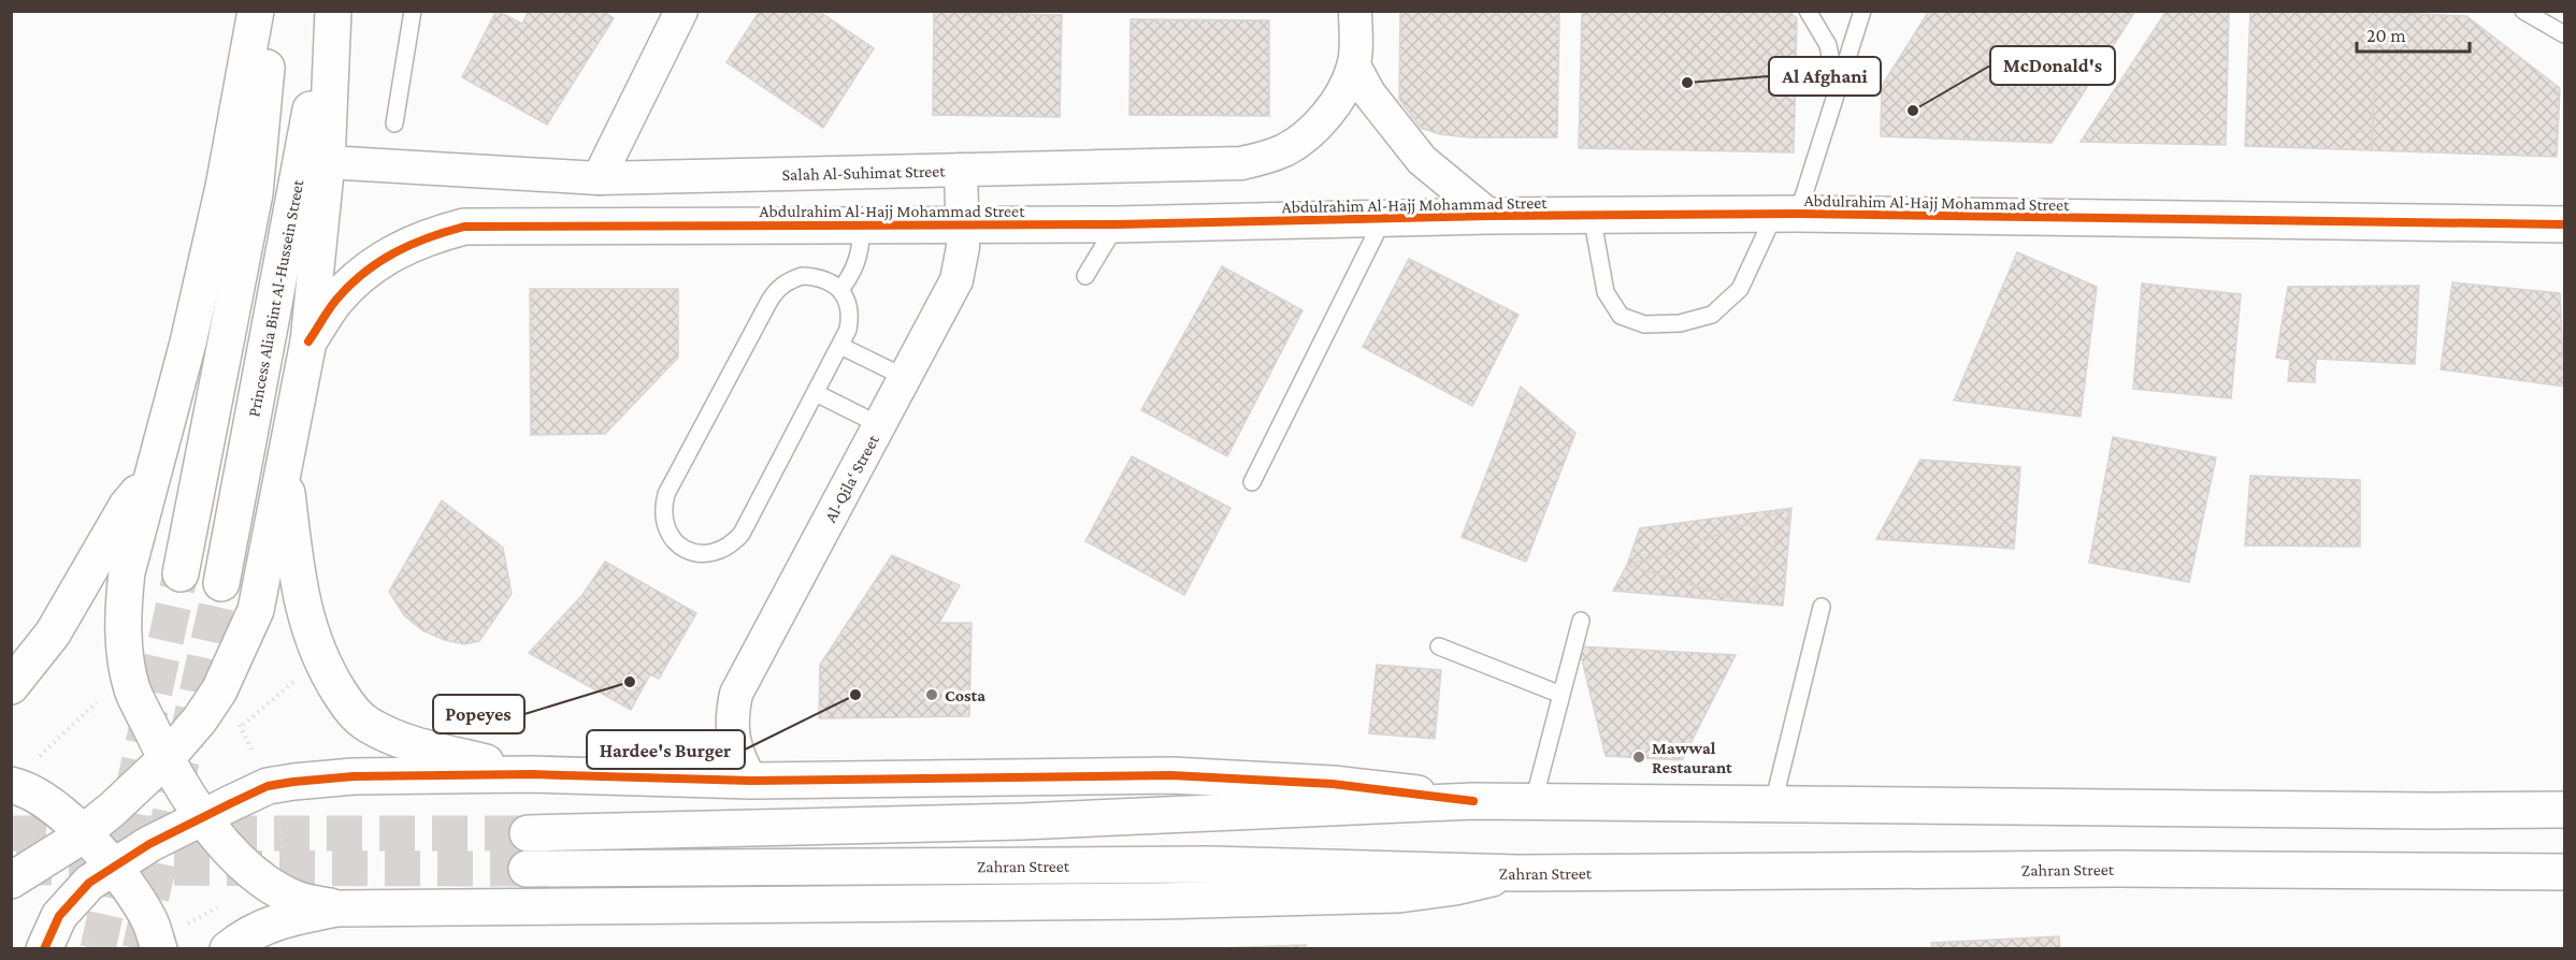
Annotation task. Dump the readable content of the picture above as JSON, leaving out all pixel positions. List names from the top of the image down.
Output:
{
  "streets": {
    "street": [
      "Salah Al-Suhimat Street",
      "Abdulrahim Al-Hajj Mohammad Street",
      "Princess Alia Bint Al-Hussein Street",
      "Al-Qila‘ Street",
      "Zahran Street"
    ]
  },
  "crossings": [
    ["Salah Al-Suhimat Street", "Abdulrahim Al-Hajj Mohammad Street"],
    ["Salah Al-Suhimat Street", "Al-Qila‘ Street"],
    ["Abdulrahim Al-Hajj Mohammad Street", "Al-Qila‘ Street"]
  ],
  "places": [
    "Al Afghani",
    "McDonald's",
    "Popeyes",
    "Hardee's Burger",
    "Costa",
    "Mawwal Restaurant"
  ],
  "scale_bar": "20 m"
}
